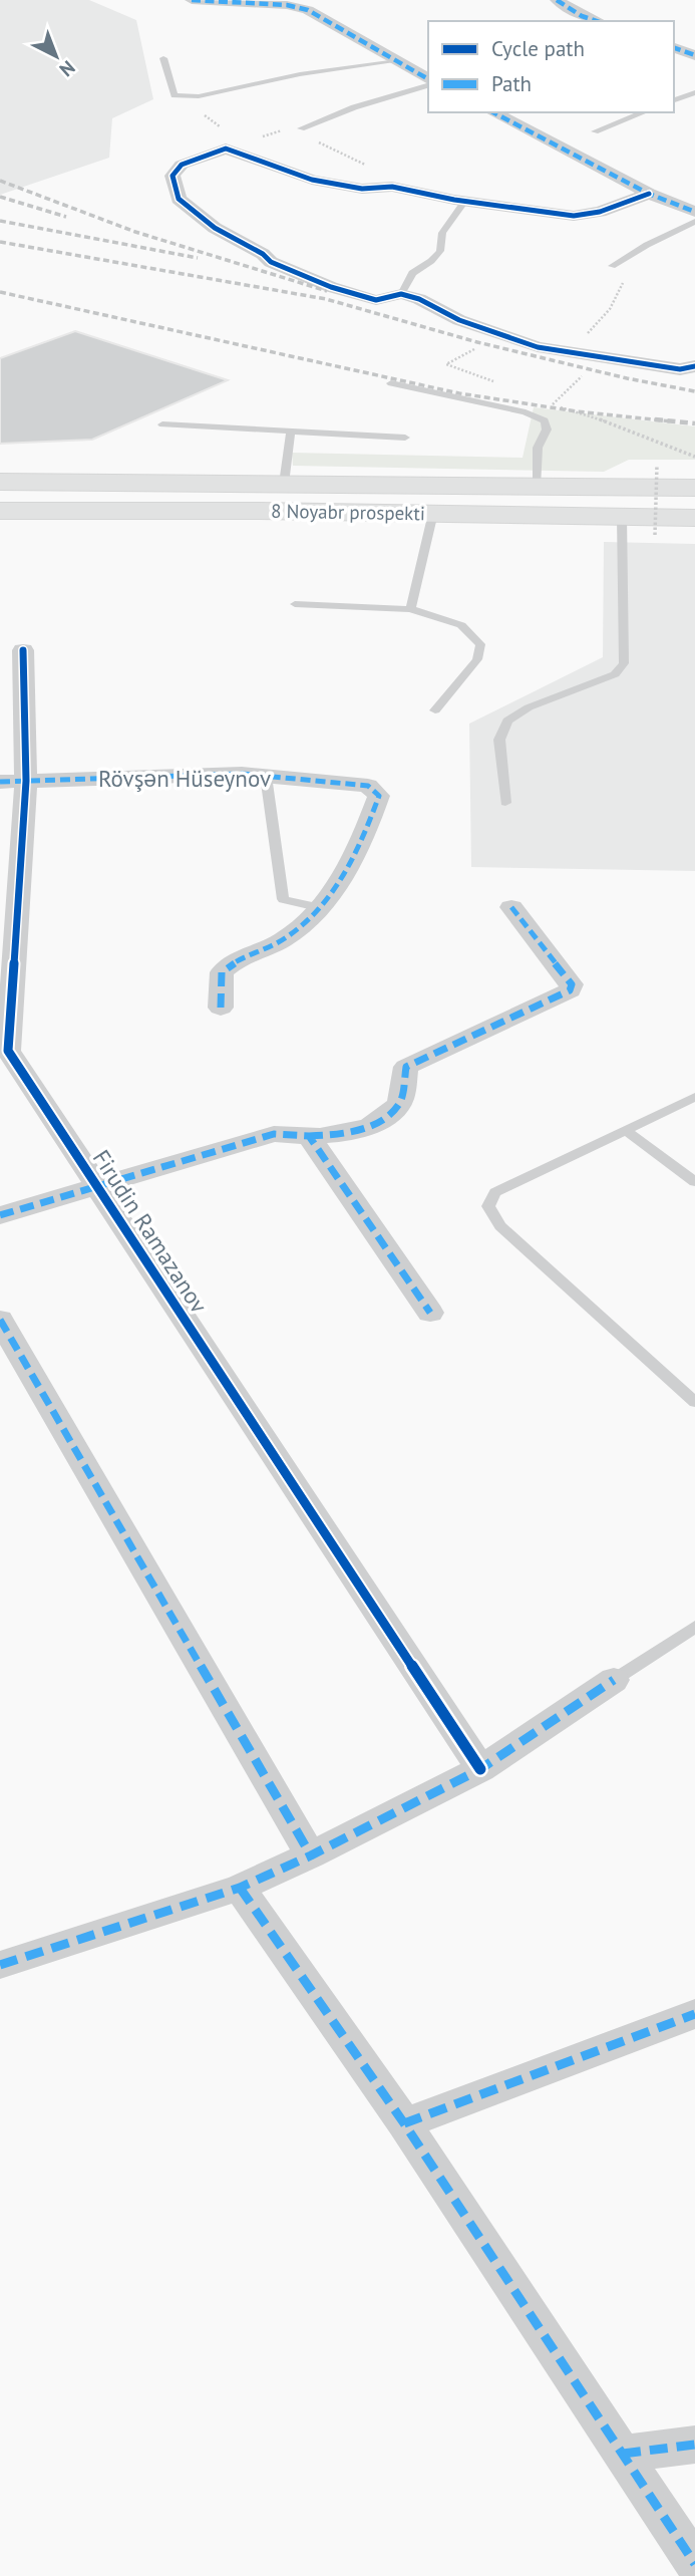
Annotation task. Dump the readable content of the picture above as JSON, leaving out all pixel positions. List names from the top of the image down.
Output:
{
  "streets": {
    "highway": ["8 Noyabr prospekti"],
    "street": ["Rövşən Hüseynov", "Firudin Ramazanov"]
  },
  "crossings": [
    ["Rövşən Hüseynov", "Firudin Ramazanov"]
  ],
  "legend": ["Cycle path", "Path"],
  "north": "bottom right"
}
